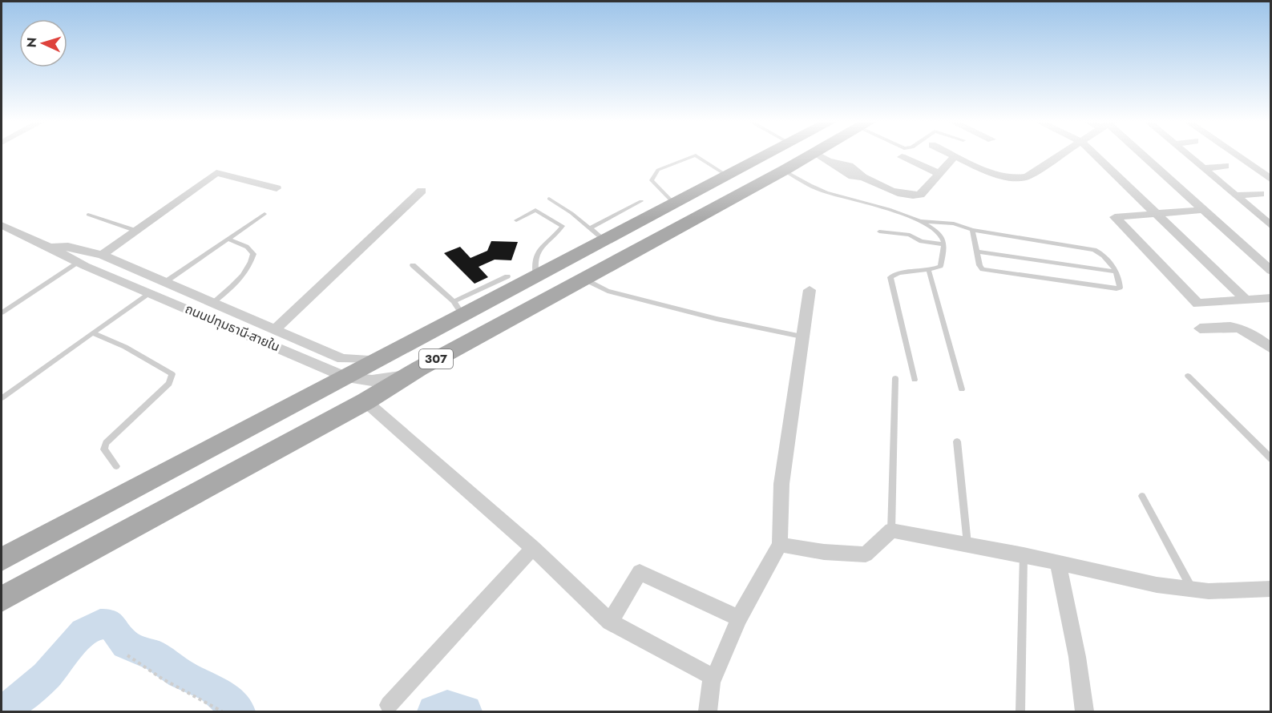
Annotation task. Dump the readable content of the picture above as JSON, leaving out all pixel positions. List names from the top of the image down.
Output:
{
  "streets": {
    "main road": ["307"],
    "street": ["ถนนปทุมธานี-สายใน"]
  },
  "crossings": [
    ["ถนนปทุมธานี-สายใน", "307"]
  ],
  "north": "left"
}
